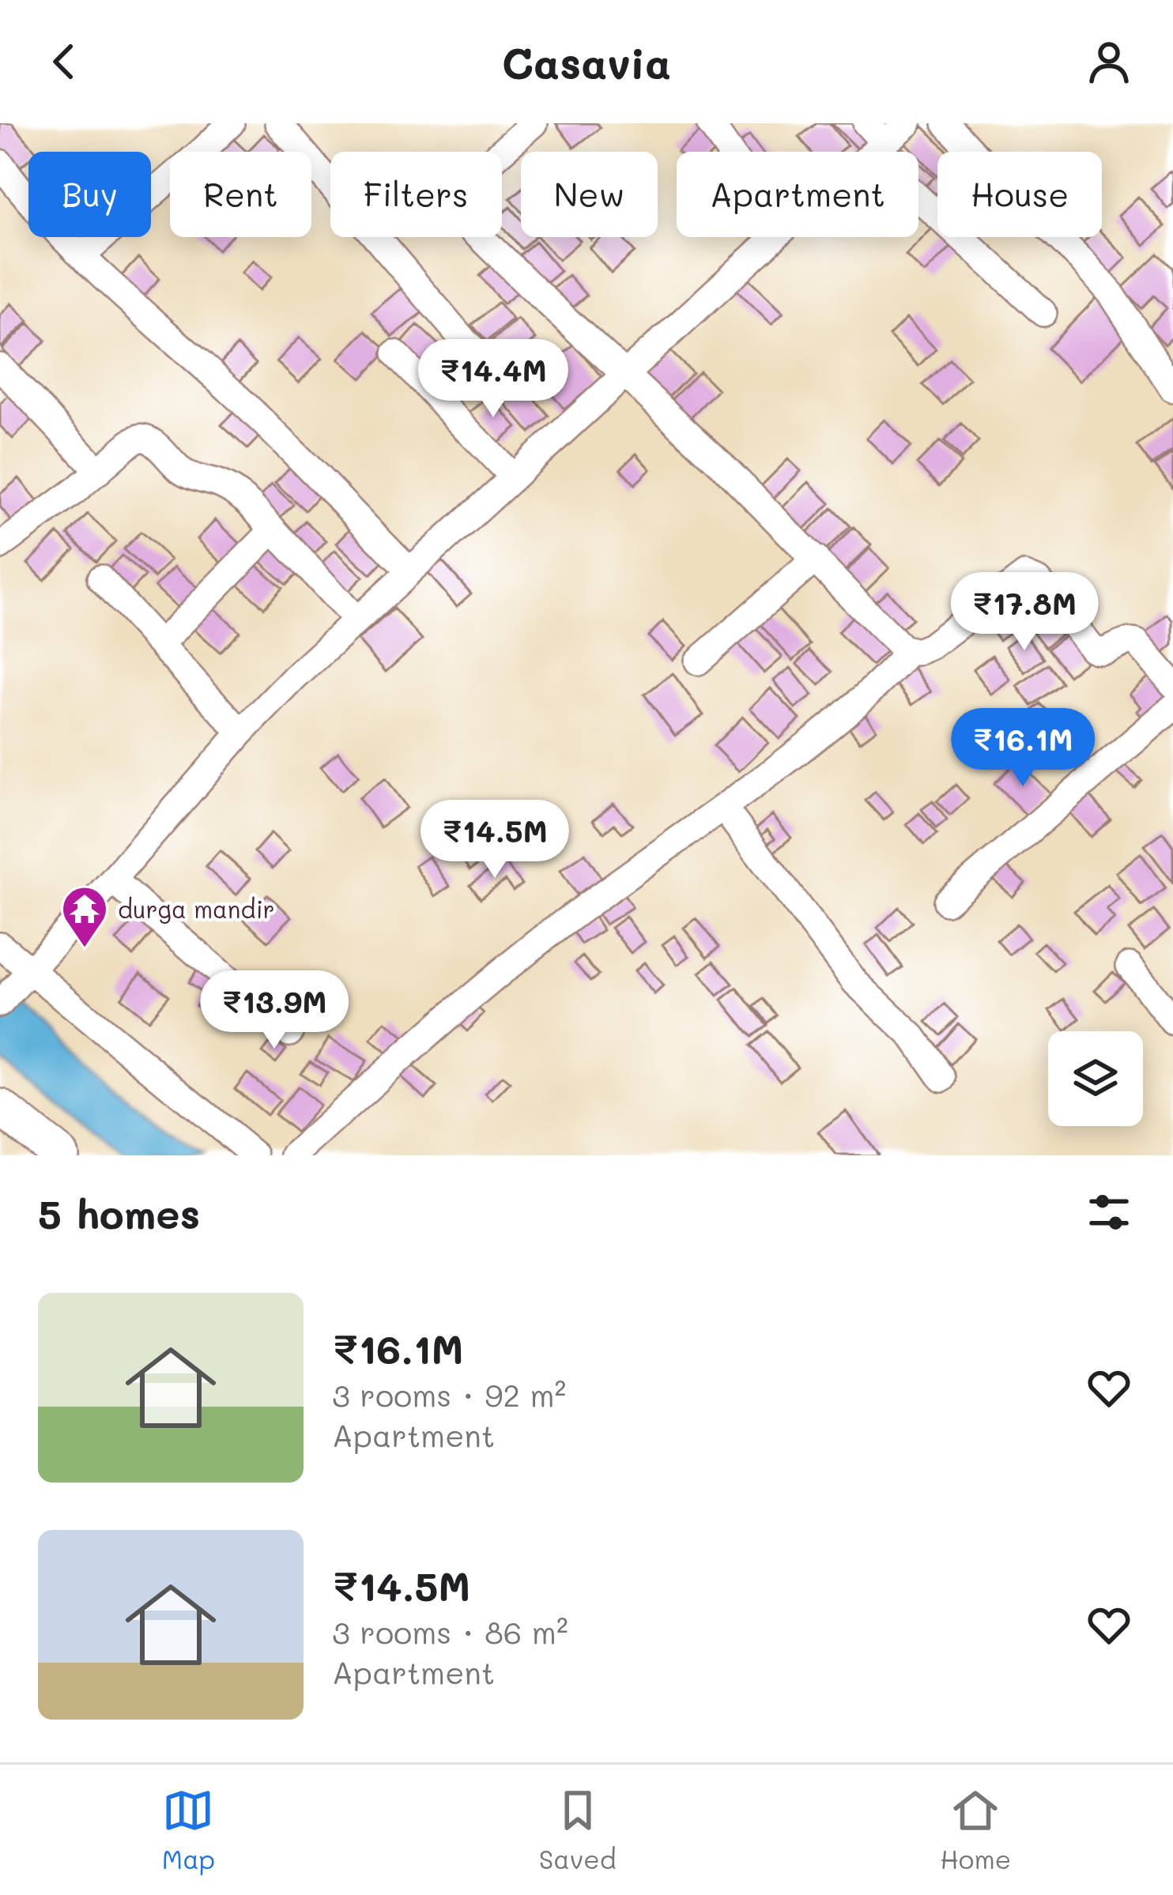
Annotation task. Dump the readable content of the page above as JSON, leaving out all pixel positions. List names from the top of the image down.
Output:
{
  "places": {
    "temple": ["durga mandir"]
  },
  "page": {
    "header": "Casavia",
    "chip": [
      "Buy",
      "Rent",
      "Filters",
      "New",
      "Apartment",
      "House"
    ],
    "price": [
      "₹14.4M",
      "₹17.8M",
      "₹16.1M",
      "₹14.5M",
      "₹13.9M"
    ],
    "heading": "5 homes",
    "list": [
      {
        "name": "₹16.1M",
        "note": "3 rooms · 92 m² · Apartment"
      },
      {
        "name": "₹14.5M",
        "note": "3 rooms · 86 m² · Apartment"
      }
    ],
    "tabs": ["Map", "Saved", "Home"]
  }
}
